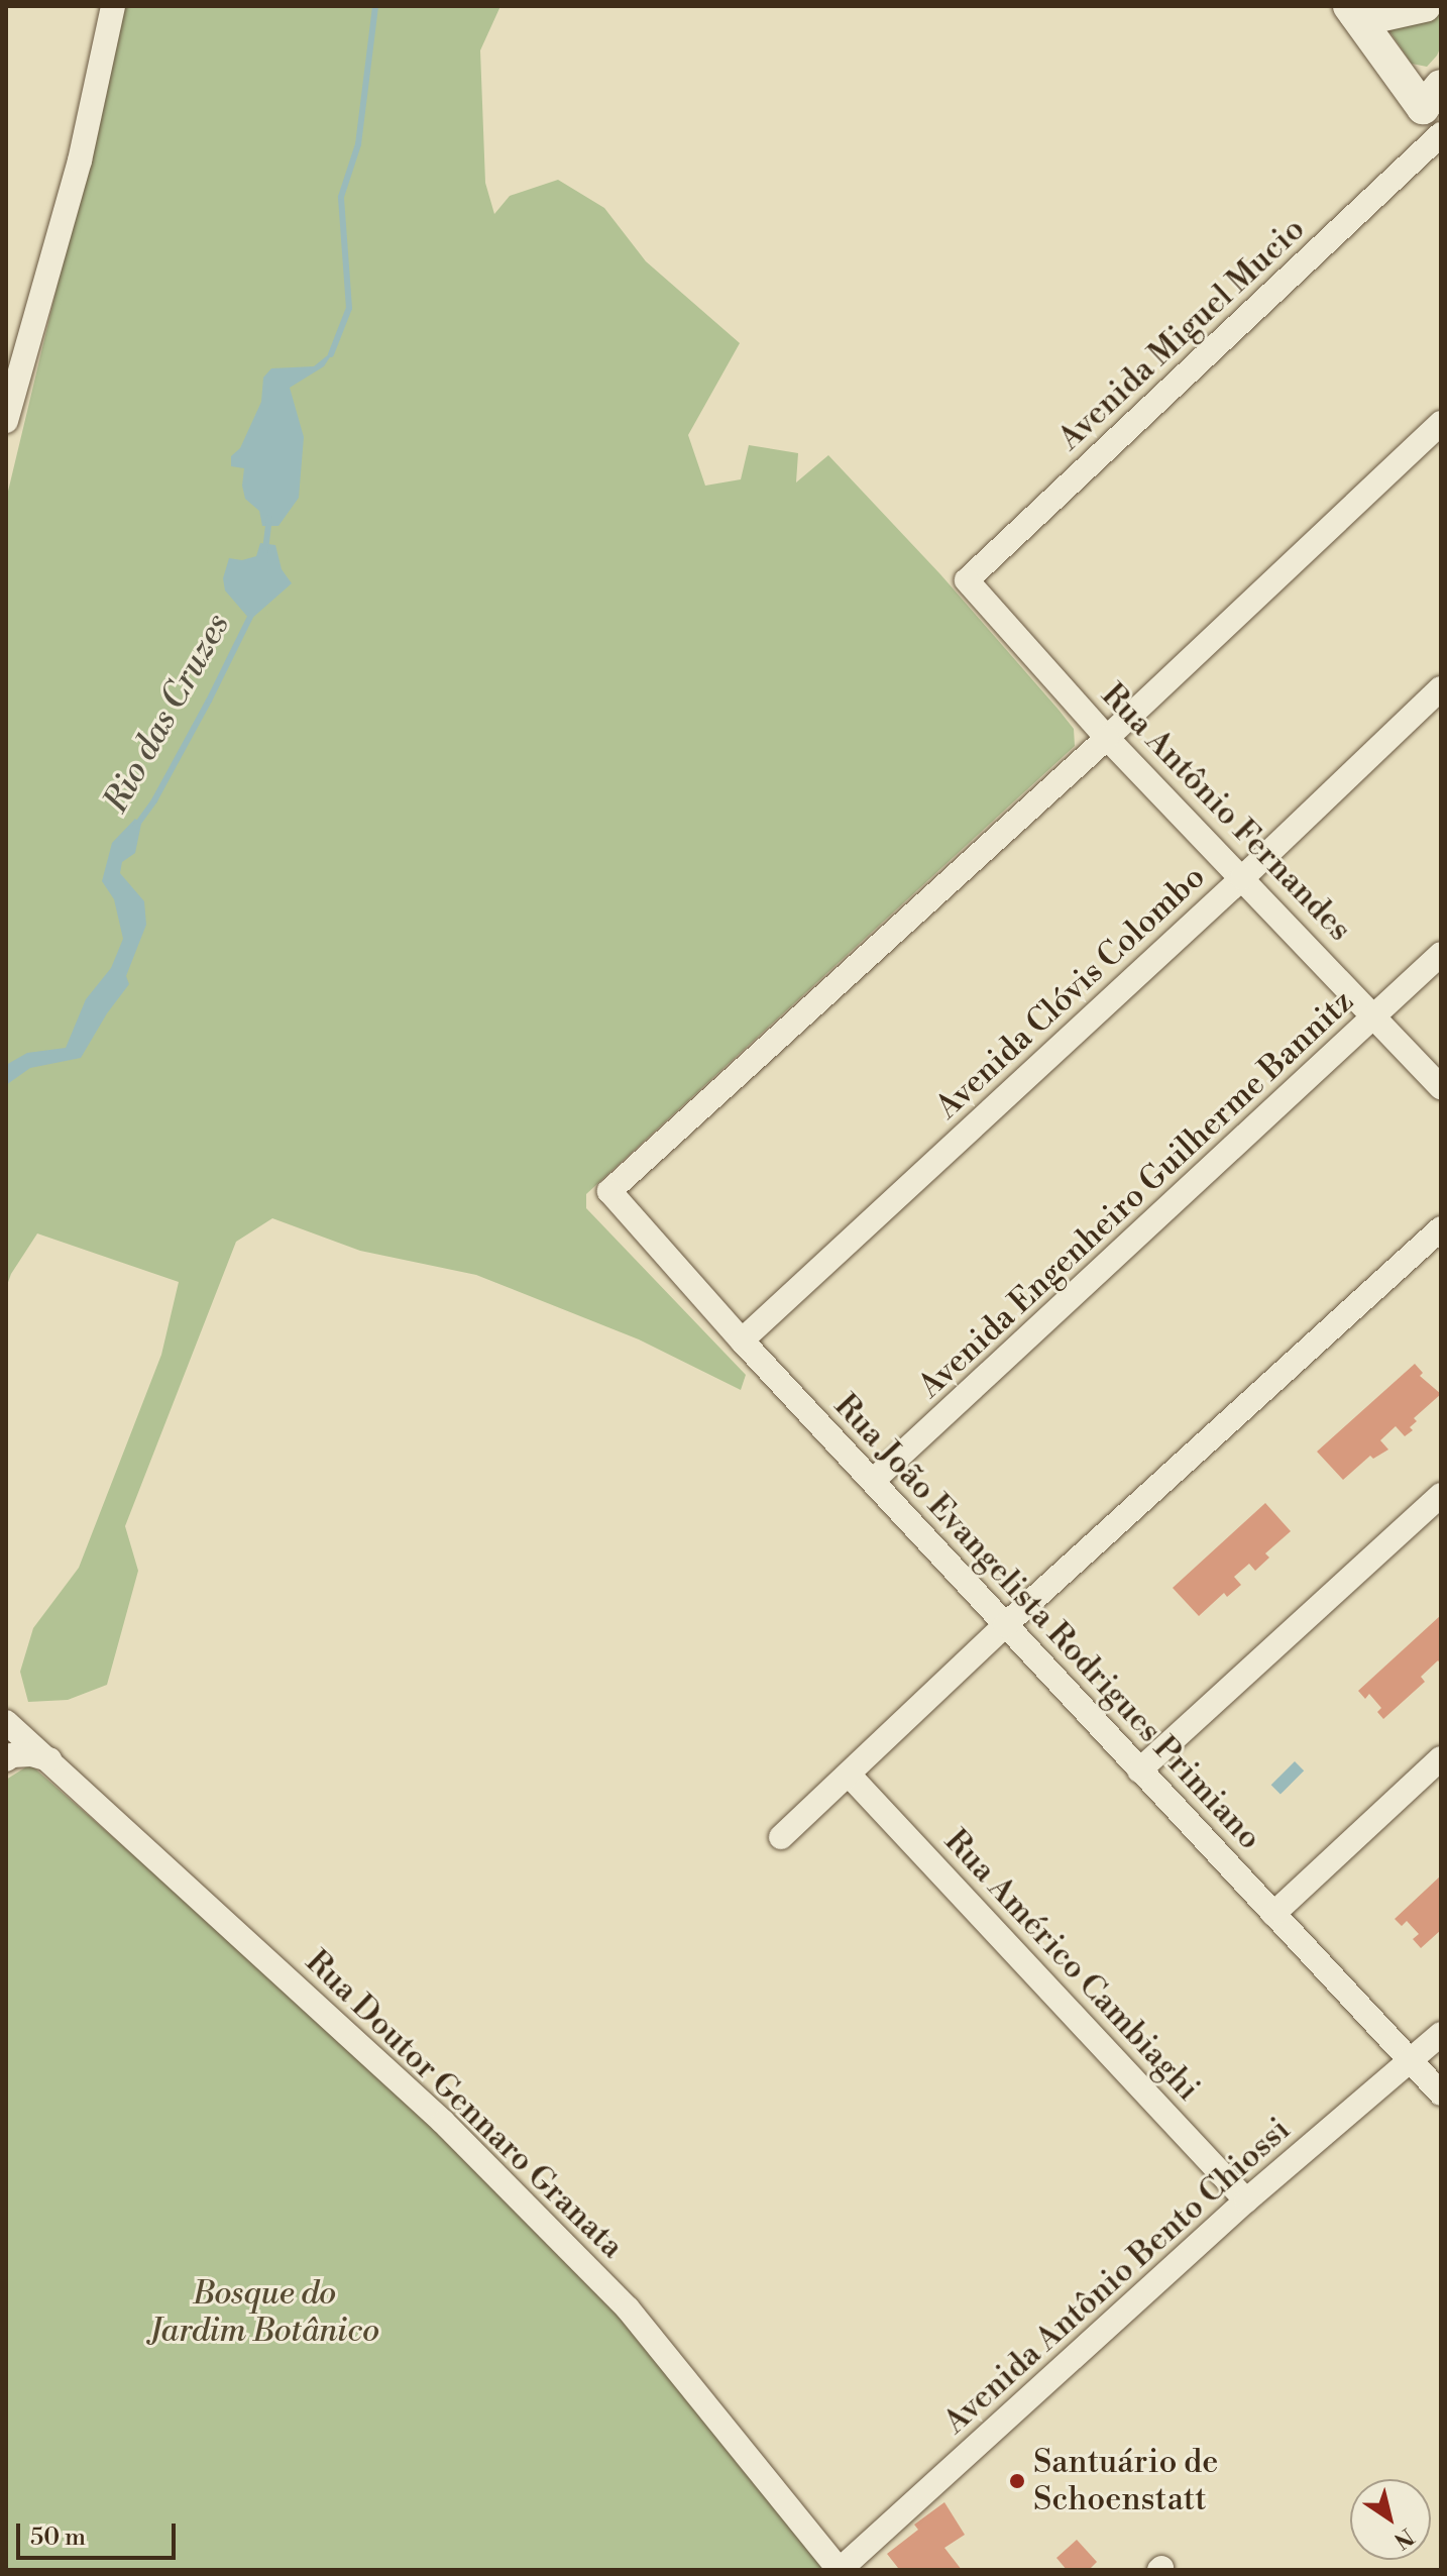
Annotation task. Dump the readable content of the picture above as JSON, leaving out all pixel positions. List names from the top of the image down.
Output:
{
  "streets": {
    "street": [
      "Avenida Miguel Mucio",
      "Rua Antônio Fernandes",
      "Avenida Clóvis Colombo",
      "Avenida Engenheiro Guilherme Bannitz",
      "Rua João Evangelista Rodrigues Primiano",
      "Rua Américo Cambiaghi",
      "Rua Doutor Gennaro Granata",
      "Avenida Antônio Bento Chiossi"
    ]
  },
  "crossings": [
    ["Avenida Miguel Mucio", "Rua Antônio Fernandes"],
    ["Rua Antônio Fernandes", "Avenida Clóvis Colombo"],
    ["Rua Antônio Fernandes", "Avenida Engenheiro Guilherme Bannitz"],
    ["Rua Antônio Fernandes", "Rua João Evangelista Rodrigues Primiano"],
    ["Avenida Clóvis Colombo", "Rua João Evangelista Rodrigues Primiano"],
    ["Avenida Engenheiro Guilherme Bannitz", "Rua João Evangelista Rodrigues Primiano"],
    ["Rua João Evangelista Rodrigues Primiano", "Avenida Antônio Bento Chiossi"],
    ["Rua Américo Cambiaghi", "Avenida Antônio Bento Chiossi"],
    ["Rua Doutor Gennaro Granata", "Avenida Antônio Bento Chiossi"]
  ],
  "water": ["Rio das Cruzes"],
  "parks": ["Bosque do Jardim Botânico"],
  "places": ["Santuário de Schoenstatt"],
  "scale_bar": "50 m",
  "north": "bottom right"
}
